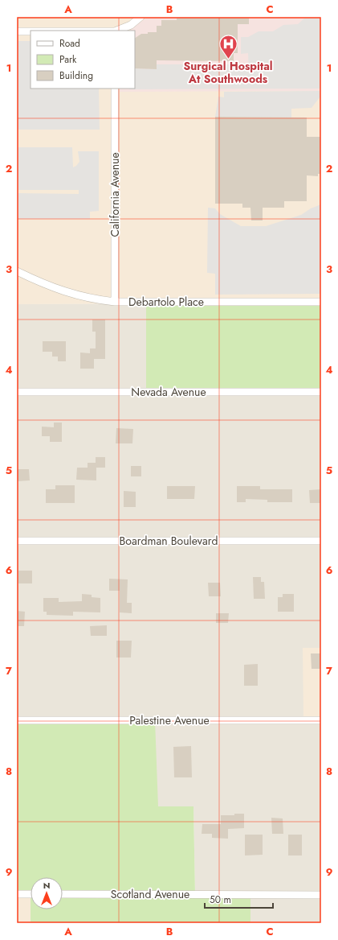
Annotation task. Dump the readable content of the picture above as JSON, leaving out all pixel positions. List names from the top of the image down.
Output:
{
  "streets": {
    "street": [
      "California Avenue",
      "Debartolo Place",
      "Nevada Avenue",
      "Boardman Boulevard",
      "Palestine Avenue",
      "Scotland Avenue"
    ]
  },
  "crossings": [
    ["California Avenue", "Debartolo Place"]
  ],
  "places": {
    "hospital": ["Surgical Hospital At Southwoods"]
  },
  "legend": ["Road", "Park", "Building"],
  "scale_bar": "50 m",
  "north": "top",
  "grid": {
    "columns": ["A", "B", "C"],
    "rows": [
      "1",
      "2",
      "3",
      "4",
      "5",
      "6",
      "7",
      "8",
      "9"
    ]
  }
}
